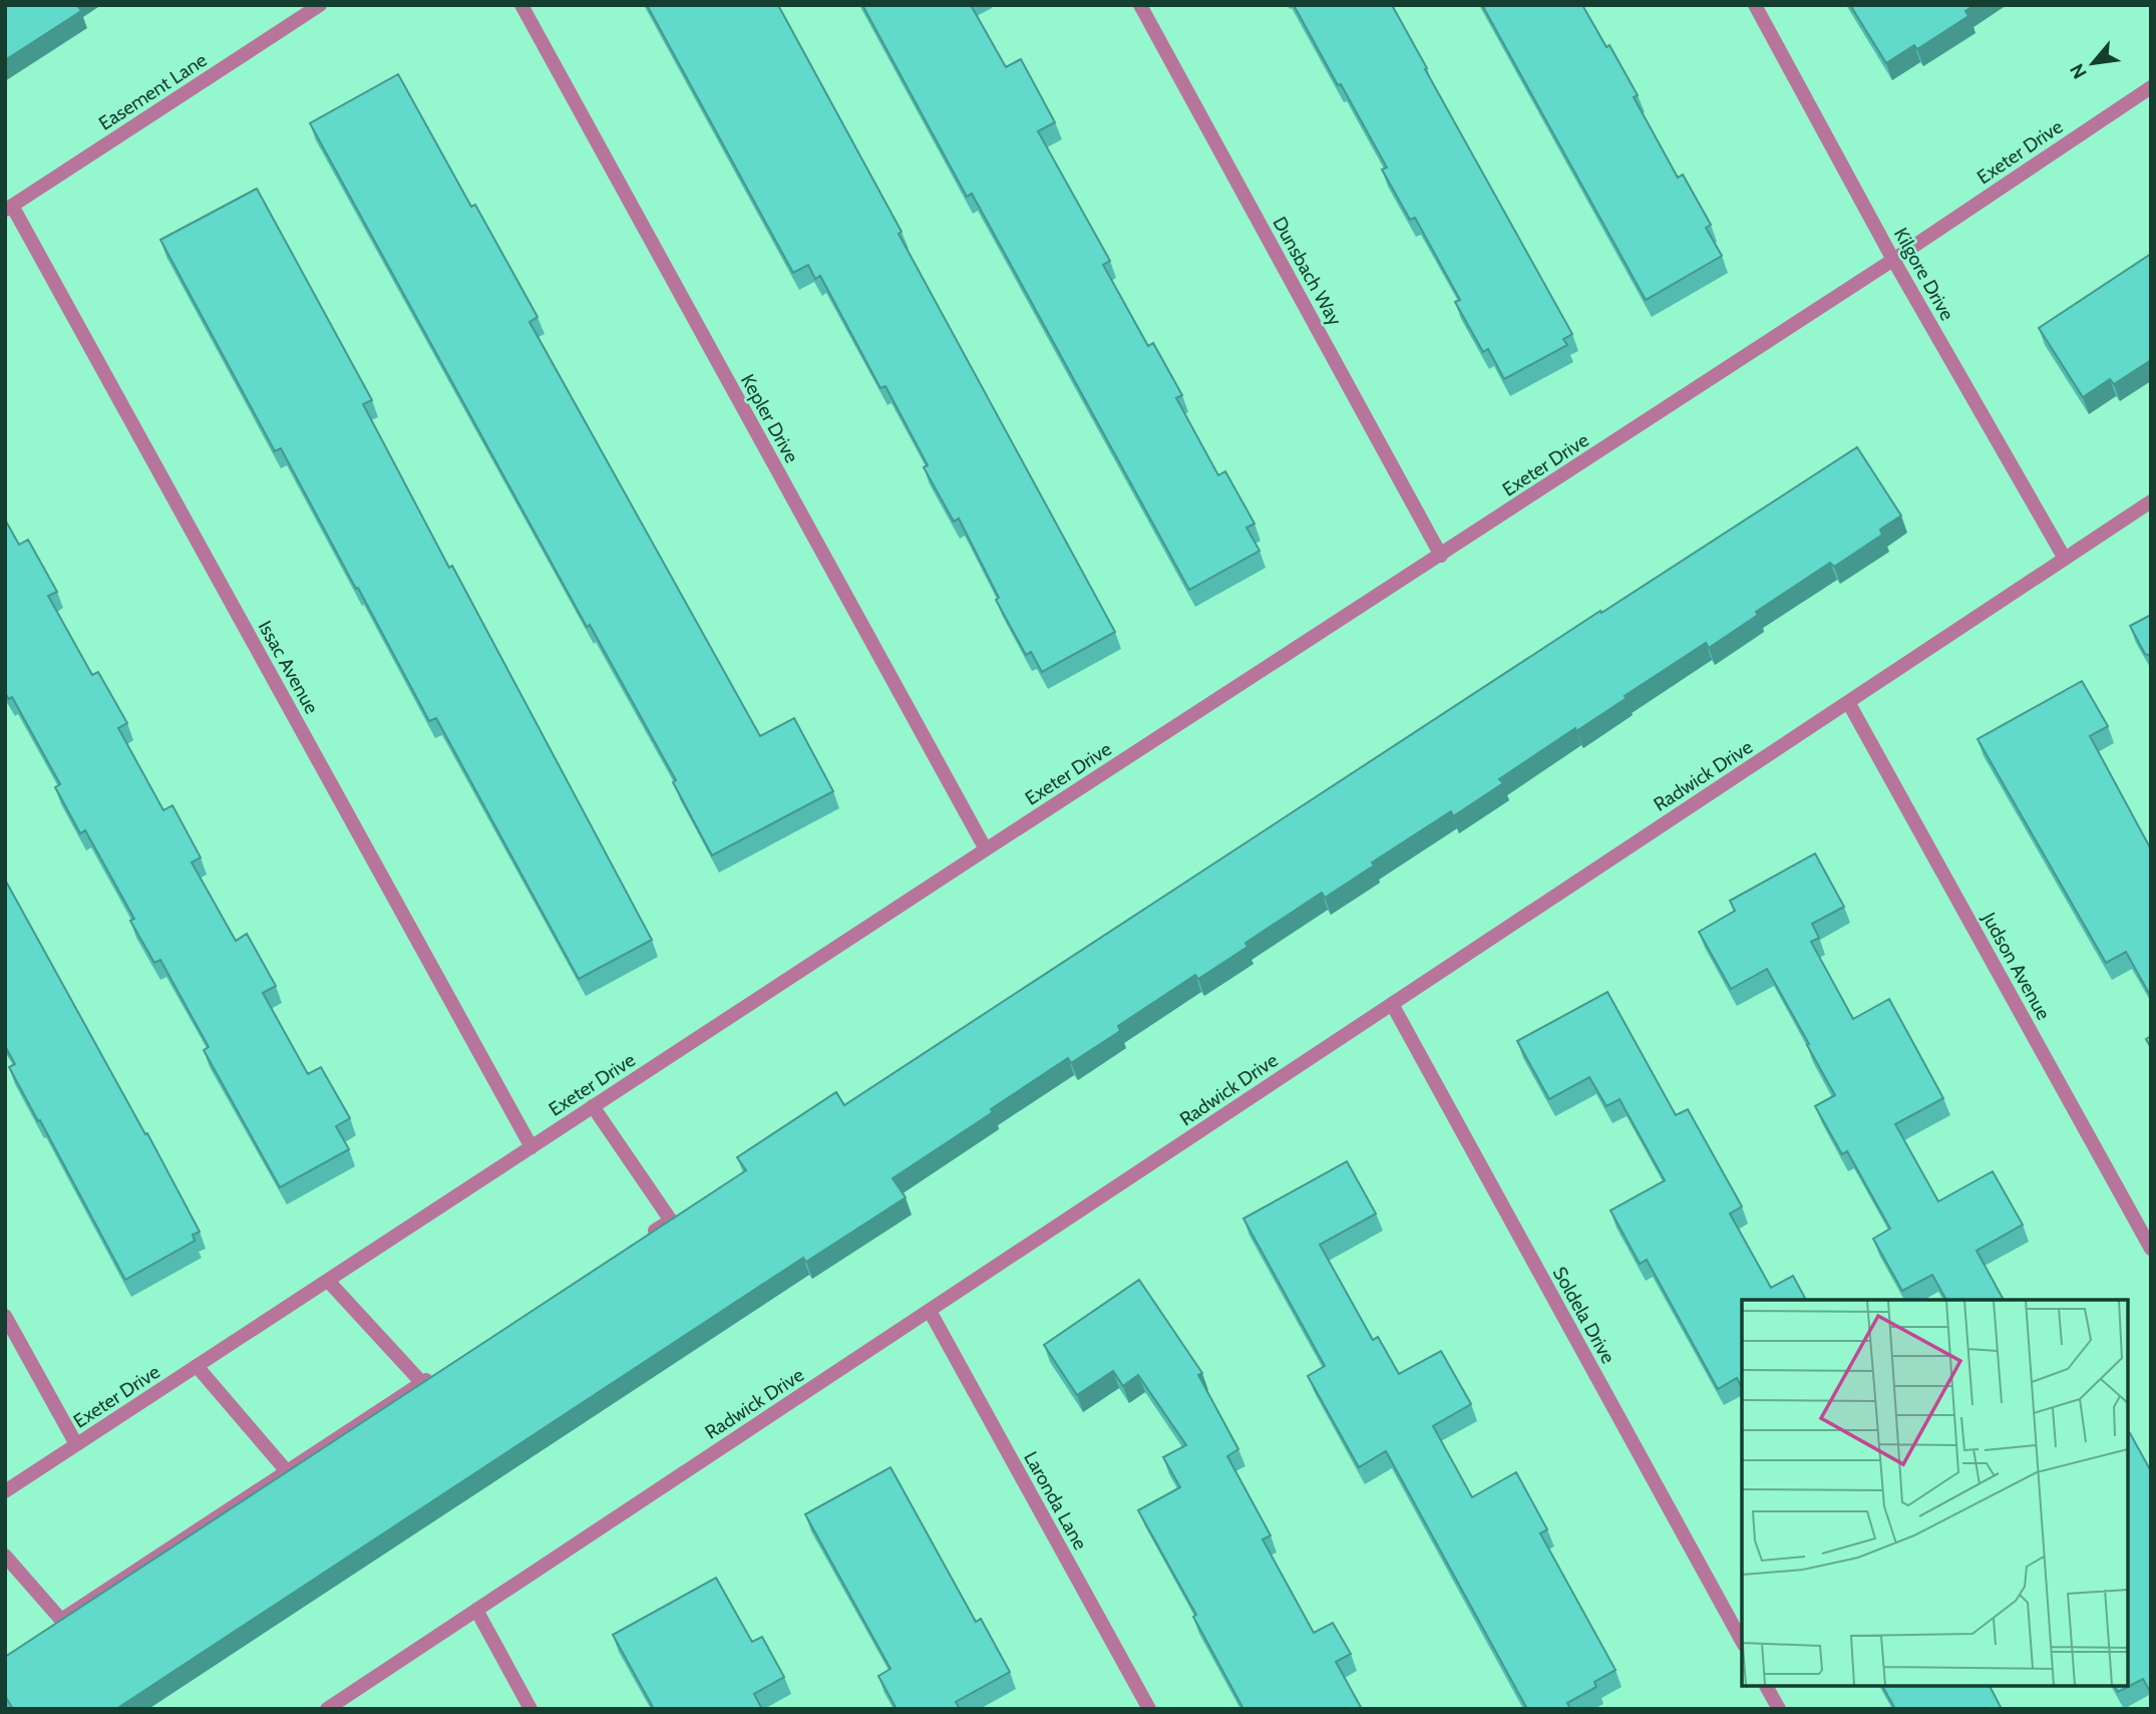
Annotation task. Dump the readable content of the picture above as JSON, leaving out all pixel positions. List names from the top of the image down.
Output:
{
  "streets": {
    "street": [
      "Easement Lane",
      "Exeter Drive",
      "Dunsbach Way",
      "Kilgore Drive",
      "Kepler Drive",
      "Issac Avenue",
      "Radwick Drive",
      "Judson Avenue",
      "Soldela Drive",
      "Laronda Lane"
    ]
  },
  "crossings": [
    ["Easement Lane", "Issac Avenue"],
    ["Exeter Drive", "Dunsbach Way"],
    ["Exeter Drive", "Kilgore Drive"],
    ["Exeter Drive", "Kepler Drive"],
    ["Exeter Drive", "Issac Avenue"],
    ["Kilgore Drive", "Radwick Drive"],
    ["Radwick Drive", "Judson Avenue"],
    ["Radwick Drive", "Soldela Drive"],
    ["Radwick Drive", "Laronda Lane"]
  ],
  "north": "bottom left"
}
